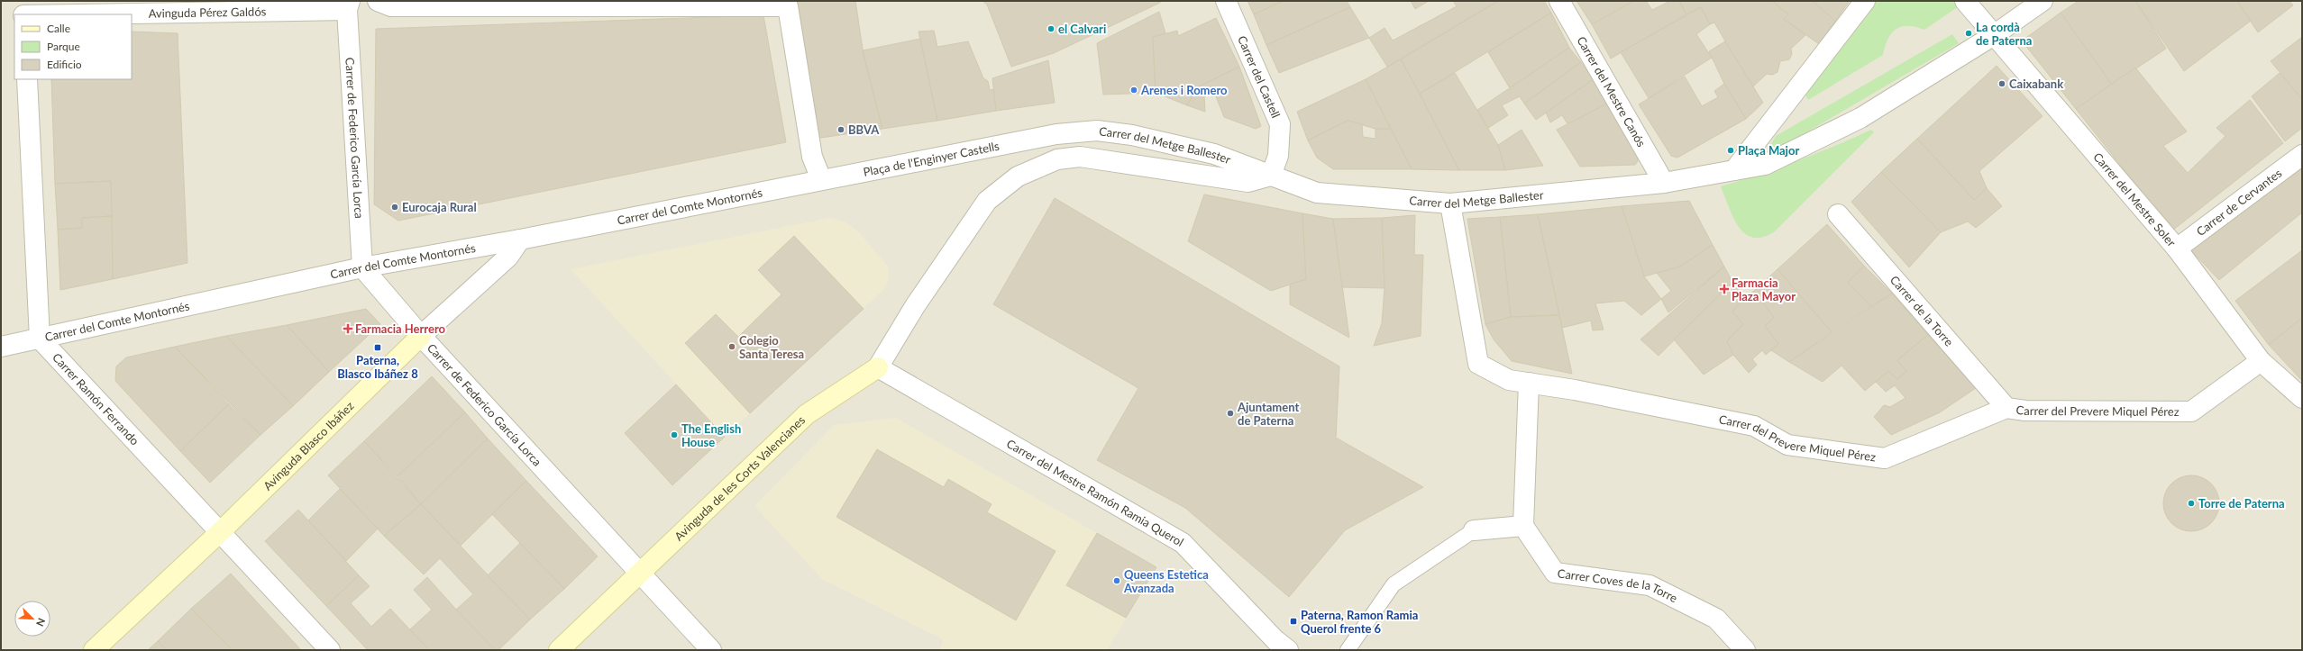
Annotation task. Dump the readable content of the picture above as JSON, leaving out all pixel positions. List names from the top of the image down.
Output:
{
  "streets": {
    "street": [
      "Avinguda Pérez Galdós",
      "Carrer del Castell",
      "Carrer del Mestre Canós",
      "Carrer de Federico García Lorca",
      "Carrer del Metge Ballester",
      "Plaça de l'Enginyer Castells",
      "Carrer del Mestre Soler",
      "Carrer de Cervantes",
      "Carrer del Comte Montornés",
      "Carrer de la Torre",
      "Carrer Ramón Ferrando",
      "Carrer del Prevere Miquel Pérez",
      "Avinguda Blasco Ibáñez",
      "Avinguda de les Corts Valencianes",
      "Carrer del Mestre Ramón Ramia Querol",
      "Carrer Coves de la Torre"
    ]
  },
  "crossings": [
    ["Avinguda Pérez Galdós", "Carrer de Federico García Lorca"],
    ["Carrer del Castell", "Carrer del Metge Ballester"],
    ["Carrer del Mestre Canós", "Carrer del Metge Ballester"],
    ["Carrer de Federico García Lorca", "Carrer del Comte Montornés"],
    ["Carrer de Federico García Lorca", "Avinguda Blasco Ibáñez"],
    ["Carrer de Federico García Lorca", "Avinguda de les Corts Valencianes"],
    ["Carrer del Metge Ballester", "Plaça de l'Enginyer Castells"],
    ["Carrer del Metge Ballester", "Carrer del Prevere Miquel Pérez"],
    ["Carrer del Metge Ballester", "Avinguda de les Corts Valencianes"],
    ["Plaça de l'Enginyer Castells", "Carrer del Comte Montornés"],
    ["Carrer del Mestre Soler", "Carrer de Cervantes"],
    ["Carrer del Mestre Soler", "Carrer del Prevere Miquel Pérez"],
    ["Carrer del Comte Montornés", "Carrer Ramón Ferrando"],
    ["Carrer del Comte Montornés", "Avinguda Blasco Ibáñez"],
    ["Carrer de la Torre", "Carrer del Prevere Miquel Pérez"],
    ["Carrer Ramón Ferrando", "Avinguda Blasco Ibáñez"],
    ["Avinguda de les Corts Valencianes", "Carrer del Mestre Ramón Ramia Querol"]
  ],
  "places": {
    "other": [
      "el Calvari",
      "La cordà de Paterna",
      "Caixabank",
      "Arenes i Romero",
      "BBVA",
      "Plaça Major",
      "Eurocaja Rural",
      "Colegio Santa Teresa",
      "Ajuntament de Paterna",
      "The English House",
      "Torre de Paterna",
      "Queens Estetica Avanzada"
    ],
    "health": ["Farmacia Plaza Mayor", "Farmacia Herrero"],
    "transit": ["Paterna, Blasco Ibáñez 8", "Paterna, Ramon Ramia Querol frente 6"]
  },
  "legend": ["Calle", "Parque", "Edificio"],
  "north": "bottom right"
}
